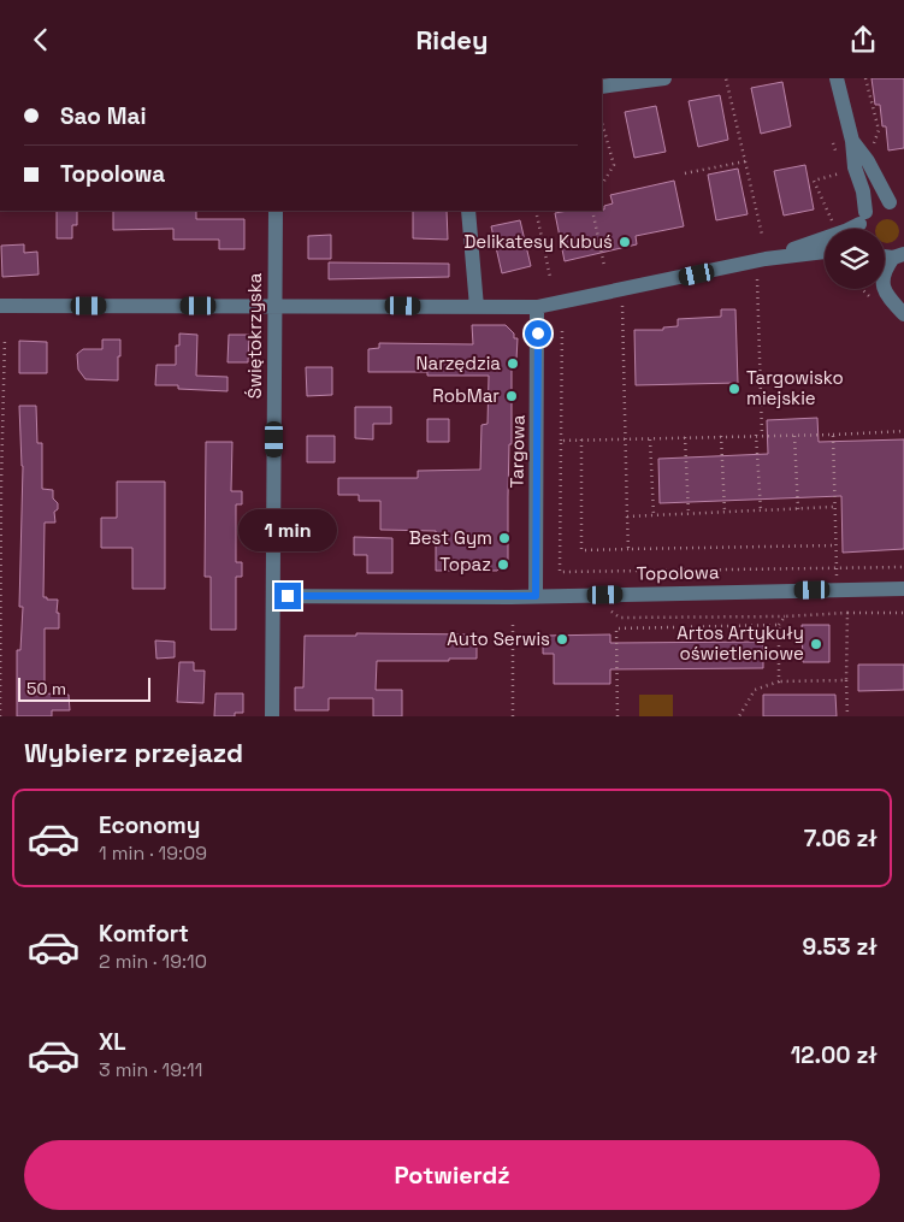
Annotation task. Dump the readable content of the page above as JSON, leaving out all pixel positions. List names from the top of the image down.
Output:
{
  "streets": {
    "street": ["Świętokrzyska", "Targowa", "Topolowa"]
  },
  "crossings": [
    ["Świętokrzyska", "Topolowa"],
    ["Targowa", "Topolowa"]
  ],
  "places": [
    "Delikatesy Kubuś",
    "Narzędzia",
    "Targowisko miejskie",
    "RobMar",
    "Best Gym",
    "Topaz",
    "Auto Serwis",
    "Artos Artykuły oświetleniowe"
  ],
  "scale_bar": "50 m",
  "page": {
    "header": "Ridey",
    "banner": ["Sao Mai", "Topolowa"],
    "bubble": "1 min",
    "scale": "50 m",
    "heading": "Wybierz przejazd",
    "list": [
      {
        "name": "Economy",
        "note": "1 min · 19:09",
        "value": "7.06 zł"
      },
      {
        "name": "Komfort",
        "note": "2 min · 19:10",
        "value": "9.53 zł"
      },
      {
        "name": "XL",
        "note": "3 min · 19:11",
        "value": "12.00 zł"
      }
    ],
    "buttons": "Potwierdź"
  }
}
